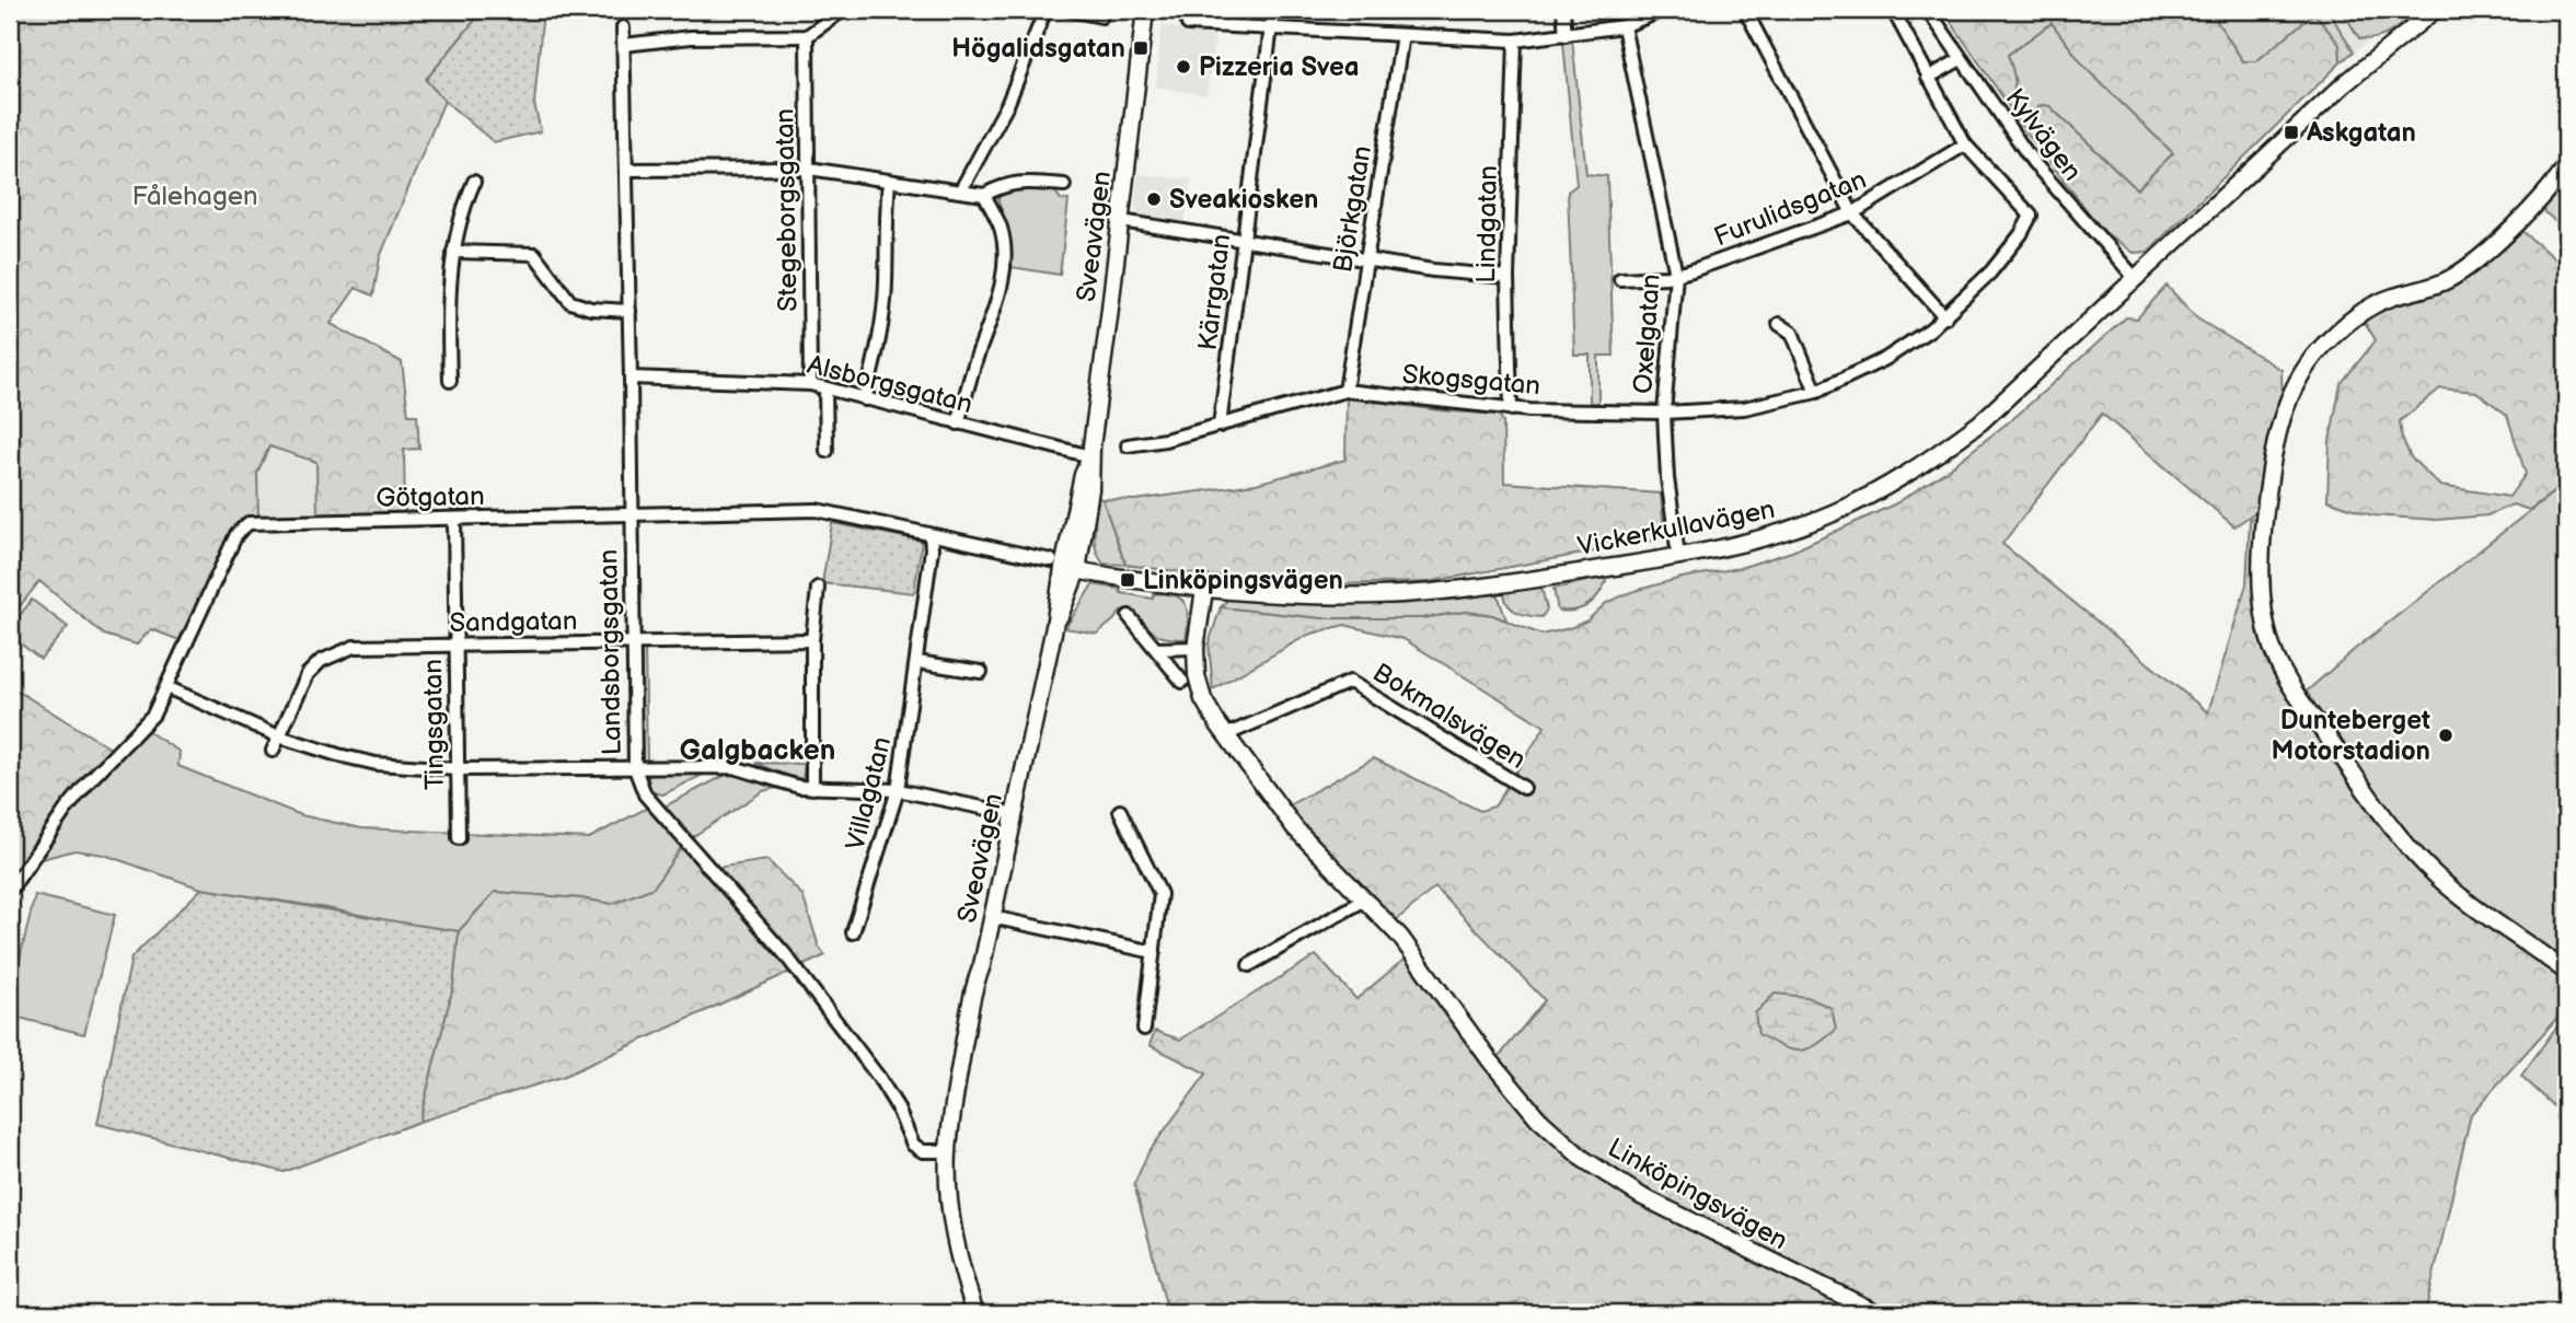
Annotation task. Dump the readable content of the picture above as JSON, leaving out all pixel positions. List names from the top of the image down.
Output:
{
  "streets": {
    "main road": ["Sveavägen", "Vickerkullavägen", "Linköpingsvägen"],
    "street": [
      "Kylvägen",
      "Furulidsgatan",
      "Björkgatan",
      "Stegeborgsgatan",
      "Lindgatan",
      "Kärrgatan",
      "Oxelgatan",
      "Skogsgatan",
      "Alsborgsgatan",
      "Götgatan",
      "Sandgatan",
      "Landsborgsgatan",
      "Bokmalsvägen",
      "Tingsgatan",
      "Villagatan"
    ]
  },
  "crossings": [
    ["Kylvägen", "Vickerkullavägen"],
    ["Furulidsgatan", "Oxelgatan"],
    ["Furulidsgatan", "Skogsgatan"],
    ["Björkgatan", "Skogsgatan"],
    ["Stegeborgsgatan", "Alsborgsgatan"],
    ["Lindgatan", "Skogsgatan"],
    ["Sveavägen", "Alsborgsgatan"],
    ["Sveavägen", "Götgatan"],
    ["Sveavägen", "Vickerkullavägen"],
    ["Sveavägen", "Landsborgsgatan"],
    ["Kärrgatan", "Skogsgatan"],
    ["Oxelgatan", "Skogsgatan"],
    ["Oxelgatan", "Vickerkullavägen"],
    ["Alsborgsgatan", "Landsborgsgatan"],
    ["Götgatan", "Vickerkullavägen"],
    ["Götgatan", "Landsborgsgatan"],
    ["Götgatan", "Tingsgatan"],
    ["Götgatan", "Villagatan"],
    ["Vickerkullavägen", "Linköpingsvägen"],
    ["Sandgatan", "Landsborgsgatan"],
    ["Sandgatan", "Tingsgatan"],
    ["Bokmalsvägen", "Linköpingsvägen"]
  ],
  "districts": ["Galgbacken"],
  "parks": ["Fålehagen"],
  "places": {
    "transit": ["Högalidsgatan", "Askgatan", "Linköpingsvägen"],
    "other": ["Pizzeria Svea", "Sveakiosken", "Dunteberget Motorstadion"]
  }
}
